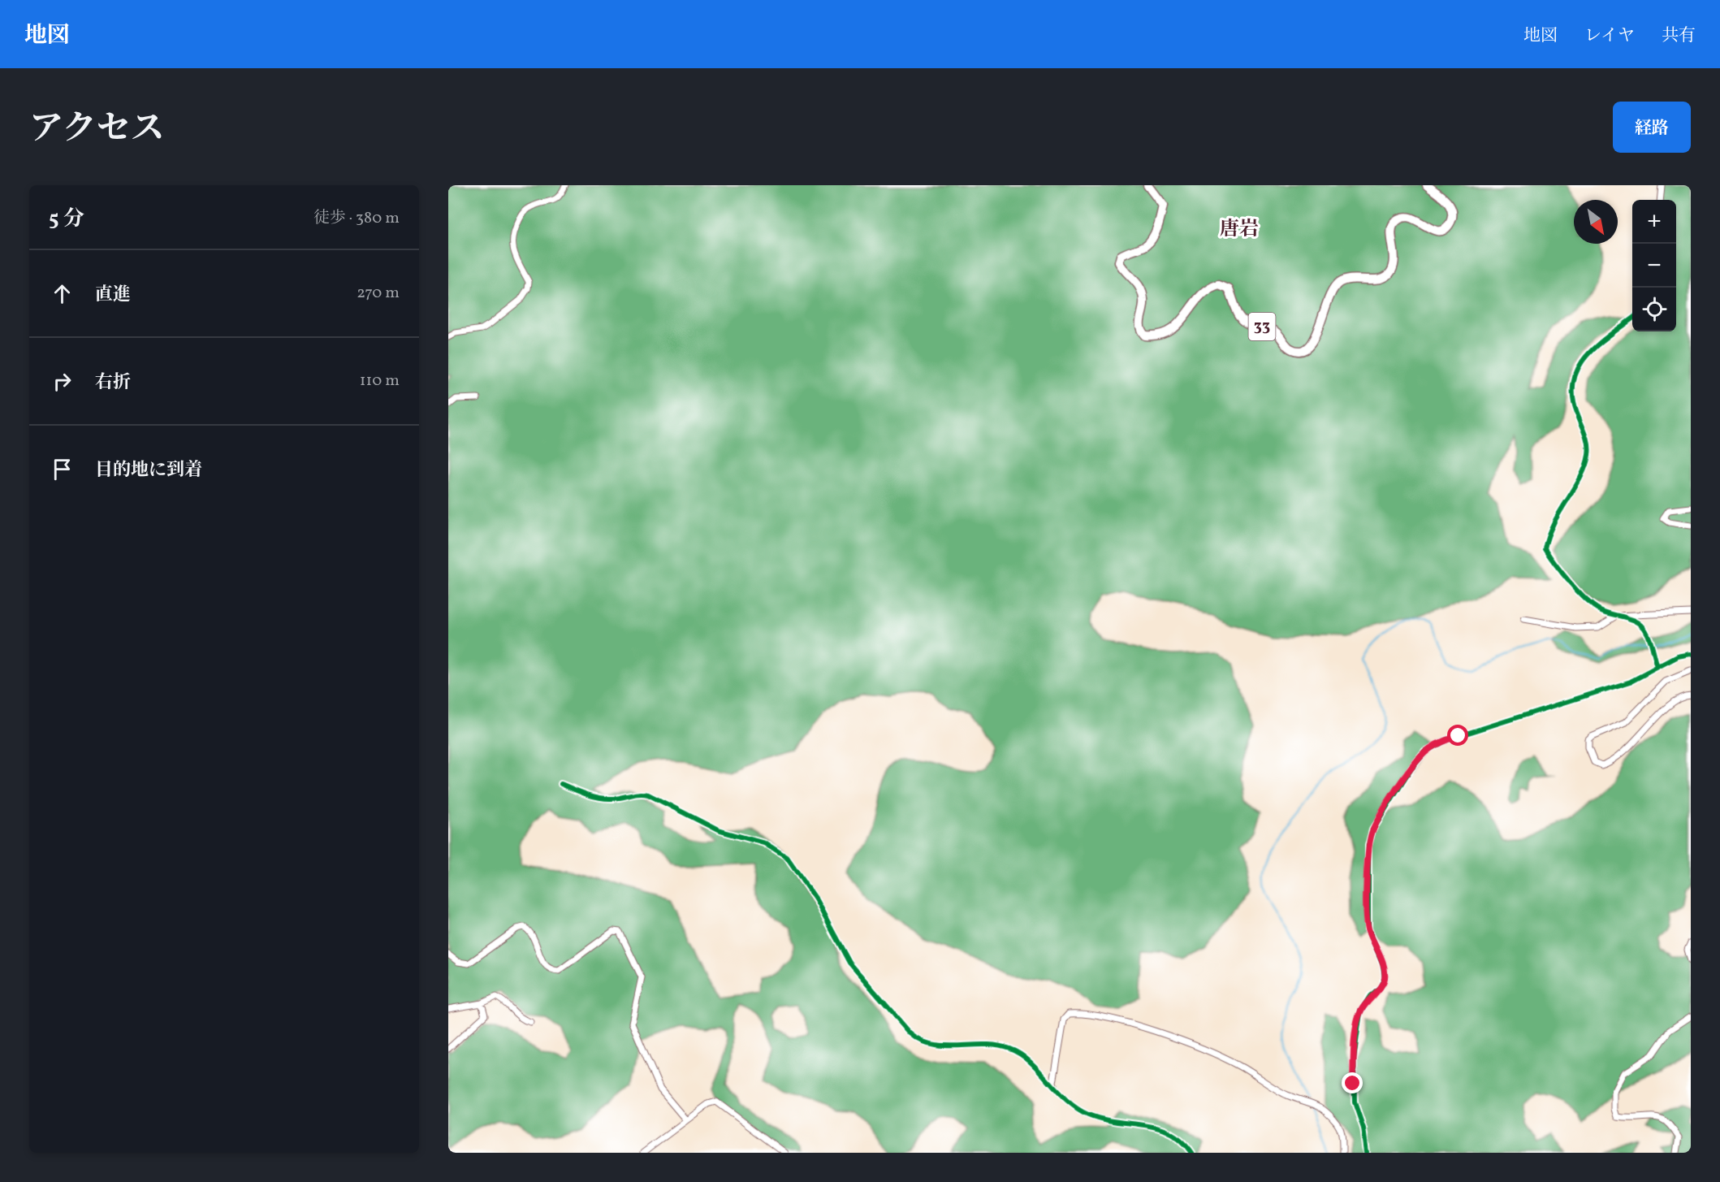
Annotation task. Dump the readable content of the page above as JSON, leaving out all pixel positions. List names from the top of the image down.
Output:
{
  "streets": {
    "main road": ["33"]
  },
  "districts": ["唐岩"],
  "north": "bottom right",
  "page": {
    "header": "地図",
    "nav": ["地図", "レイヤ", "共有"],
    "title": "アクセス",
    "buttons": "経路",
    "heading": ["5 分", "徒歩 · 380 m"],
    "map_buttons": ["+", "−"],
    "list": [
      ["直進", "270 m"],
      ["右折", "110 m"],
      "目的地に到着"
    ]
  }
}
